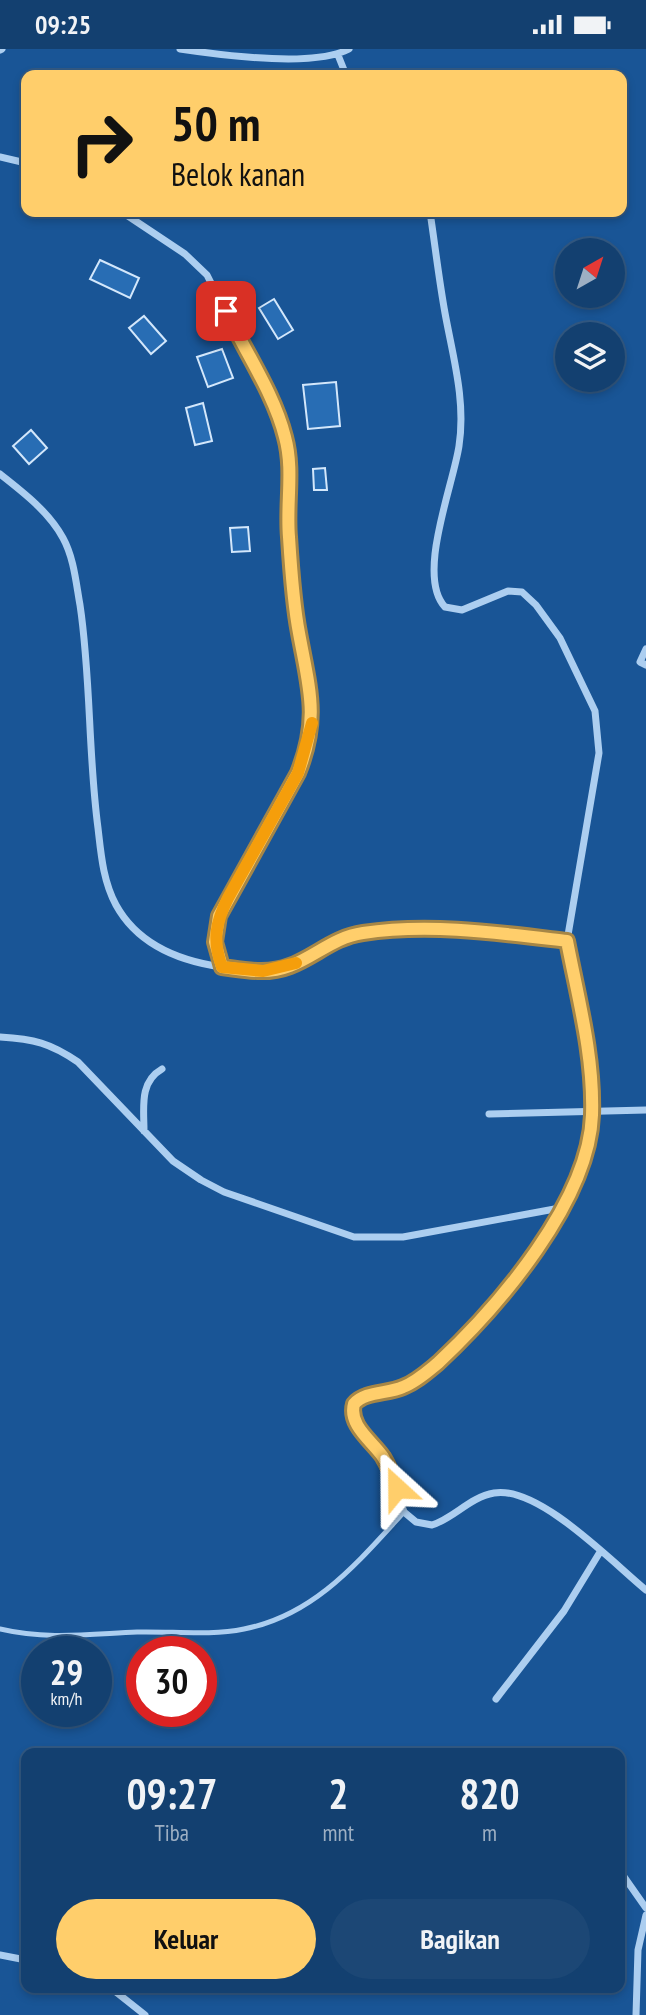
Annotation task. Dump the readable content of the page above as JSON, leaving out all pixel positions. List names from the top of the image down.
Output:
{
  "north": "top right",
  "page": {
    "status": "09:25",
    "turn": ["50 m", "Belok kanan"],
    "speed": "29 km/h",
    "limit": "30",
    "eta": [
      "09:27",
      "Tiba",
      "2",
      "mnt",
      "820",
      "m"
    ],
    "buttons": ["Keluar", "Bagikan"]
  }
}
